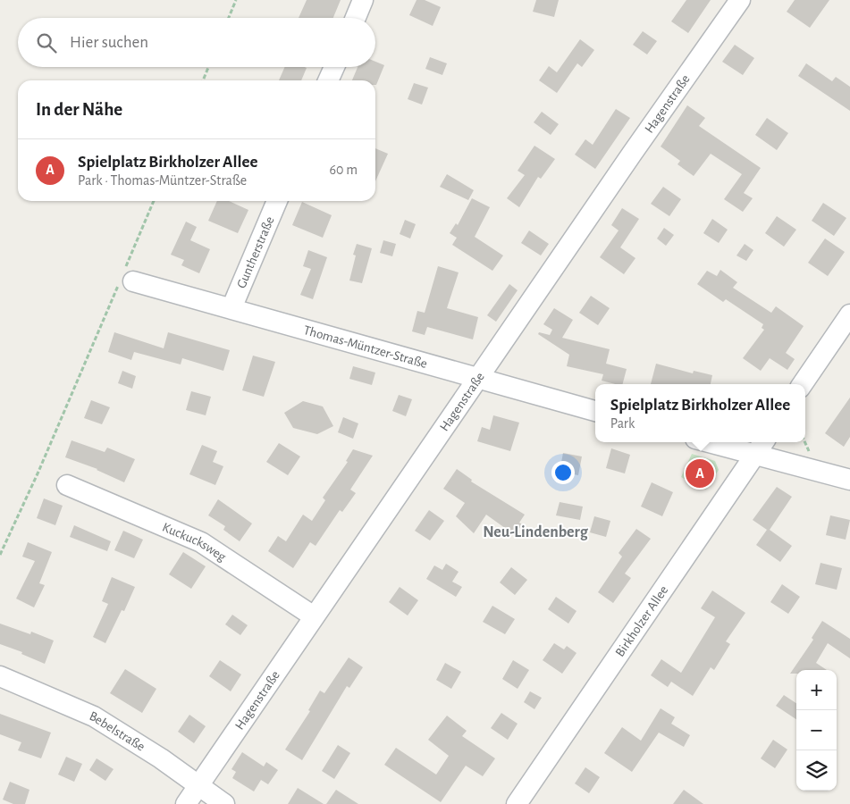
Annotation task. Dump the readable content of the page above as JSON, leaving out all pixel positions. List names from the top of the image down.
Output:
{
  "streets": {
    "street": [
      "Hagenstraße",
      "Guntherstraße",
      "Thomas-Müntzer-Straße",
      "Kuckucksweg",
      "Birkholzer Allee",
      "Bebelstraße"
    ]
  },
  "crossings": [
    ["Hagenstraße", "Thomas-Müntzer-Straße"],
    ["Hagenstraße", "Kuckucksweg"],
    ["Hagenstraße", "Bebelstraße"],
    ["Guntherstraße", "Thomas-Müntzer-Straße"]
  ],
  "districts": ["Neu-Lindenberg"],
  "page": {
    "search": "Hier suchen",
    "heading": "In der Nähe",
    "list": [
      {
        "mark": "A",
        "name": "Spielplatz Birkholzer Allee",
        "note": "Park · Thomas-Müntzer-Straße",
        "value": "60 m"
      }
    ],
    "popup": ["Spielplatz Birkholzer Allee", "Park"],
    "pins": "A",
    "map_buttons": ["+", "−"]
  }
}
